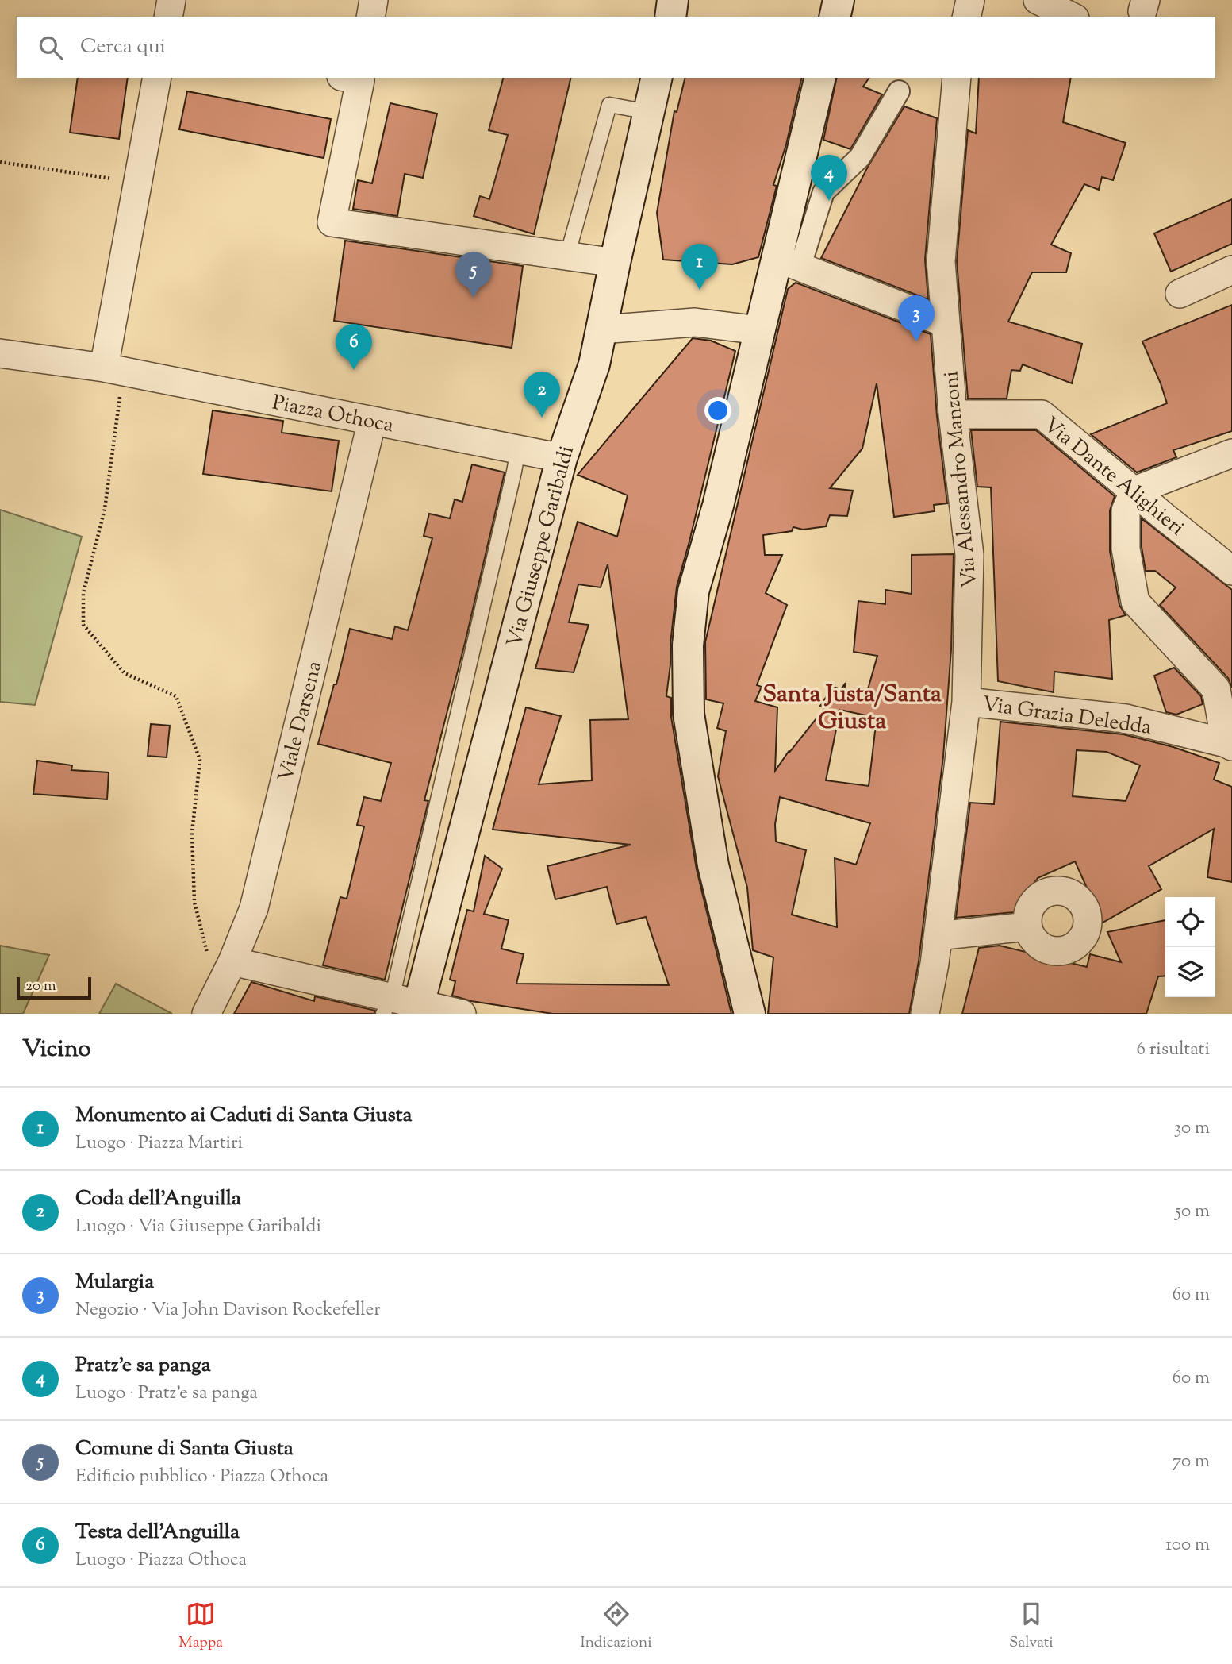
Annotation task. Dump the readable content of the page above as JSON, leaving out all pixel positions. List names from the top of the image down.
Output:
{
  "streets": {
    "main road": ["Via Giuseppe Garibaldi"],
    "street": [
      "Piazza Othoca",
      "Via Dante Alighieri",
      "Via Alessandro Manzoni",
      "Via Grazia Deledda",
      "Viale Darsena"
    ]
  },
  "crossings": [
    ["Piazza Othoca", "Via Giuseppe Garibaldi"],
    ["Piazza Othoca", "Viale Darsena"],
    ["Via Dante Alighieri", "Via Alessandro Manzoni"],
    ["Via Alessandro Manzoni", "Via Grazia Deledda"]
  ],
  "districts": ["Santa Justa/Santa Giusta"],
  "scale_bar": "20 m",
  "page": {
    "search": "Cerca qui",
    "pins": [
      "4",
      "1",
      "5",
      "3",
      "6",
      "2"
    ],
    "scale": "20 m",
    "heading": ["Vicino", "6 risultati"],
    "list": [
      {
        "mark": "1",
        "name": "Monumento ai Caduti di Santa Giusta",
        "note": "Luogo · Piazza Martiri",
        "value": "30 m"
      },
      {
        "mark": "2",
        "name": "Coda dell'Anguilla",
        "note": "Luogo · Via Giuseppe Garibaldi",
        "value": "50 m"
      },
      {
        "mark": "3",
        "name": "Mulargia",
        "note": "Negozio · Via John Davison Rockefeller",
        "value": "60 m"
      },
      {
        "mark": "4",
        "name": "Pratz'e sa panga",
        "note": "Luogo · Pratz'e sa panga",
        "value": "60 m"
      },
      {
        "mark": "5",
        "name": "Comune di Santa Giusta",
        "note": "Edificio pubblico · Piazza Othoca",
        "value": "70 m"
      },
      {
        "mark": "6",
        "name": "Testa dell'Anguilla",
        "note": "Luogo · Piazza Othoca",
        "value": "100 m"
      }
    ],
    "nav": ["Mappa", "Indicazioni", "Salvati"]
  }
}
